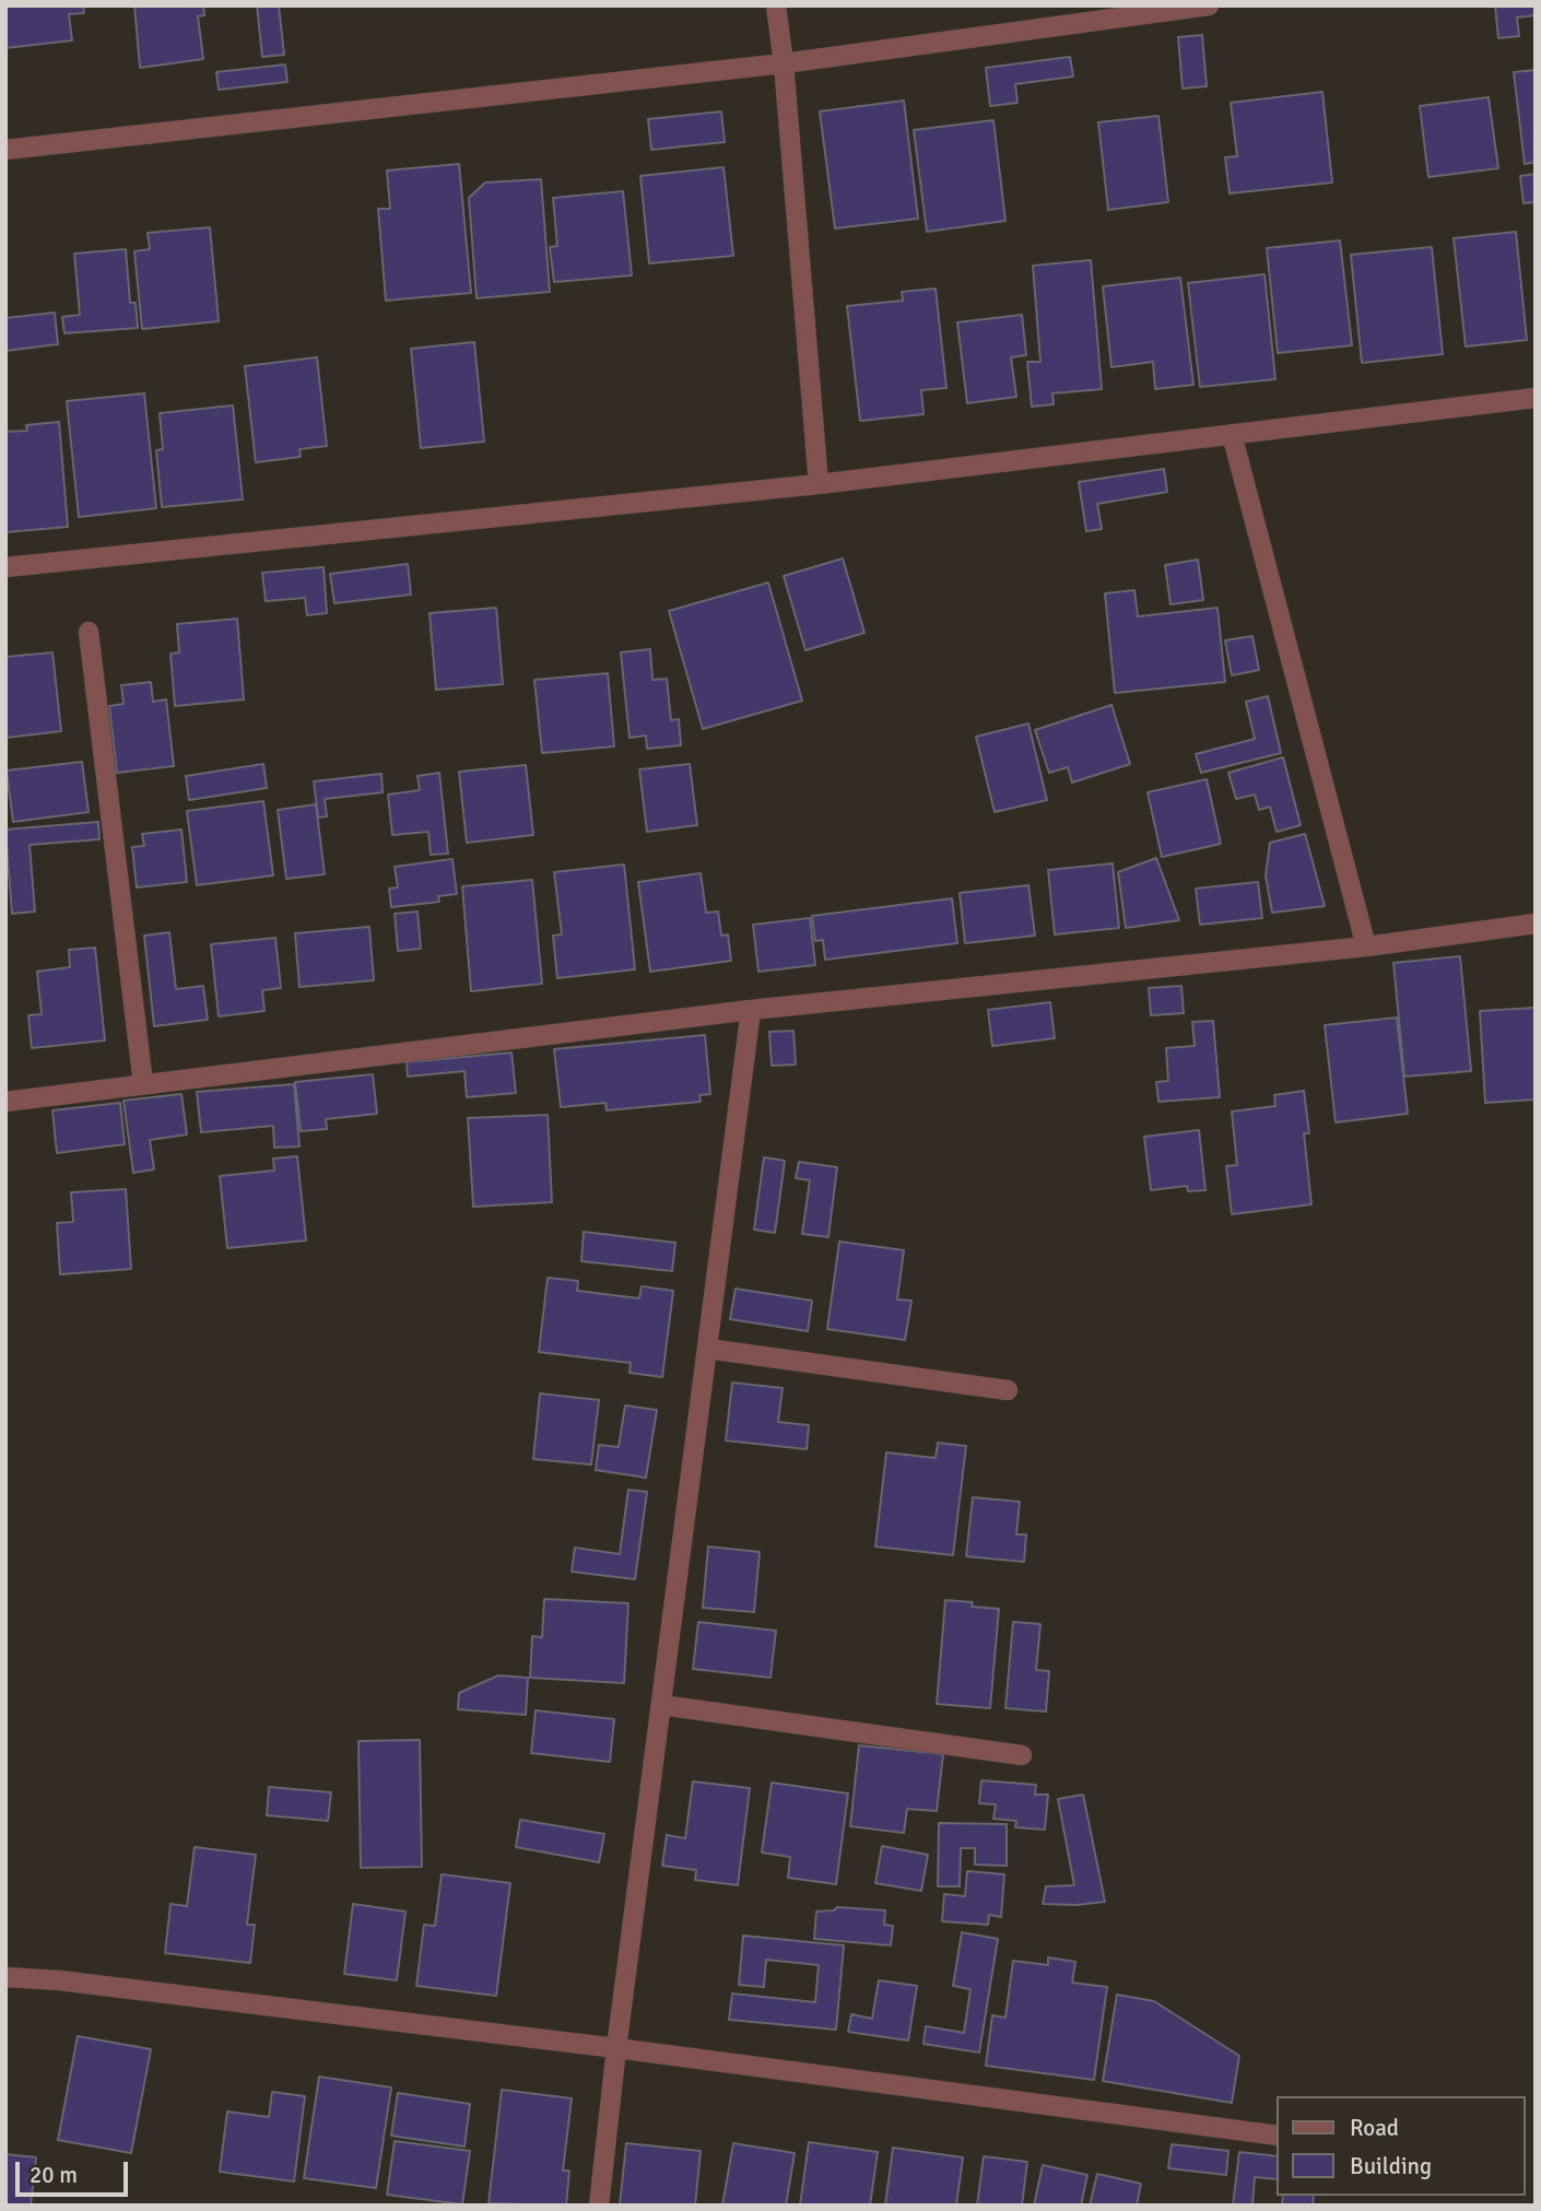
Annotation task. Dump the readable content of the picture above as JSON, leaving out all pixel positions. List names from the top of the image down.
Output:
{
  "legend": ["Road", "Building"],
  "scale_bar": "20 m"
}
